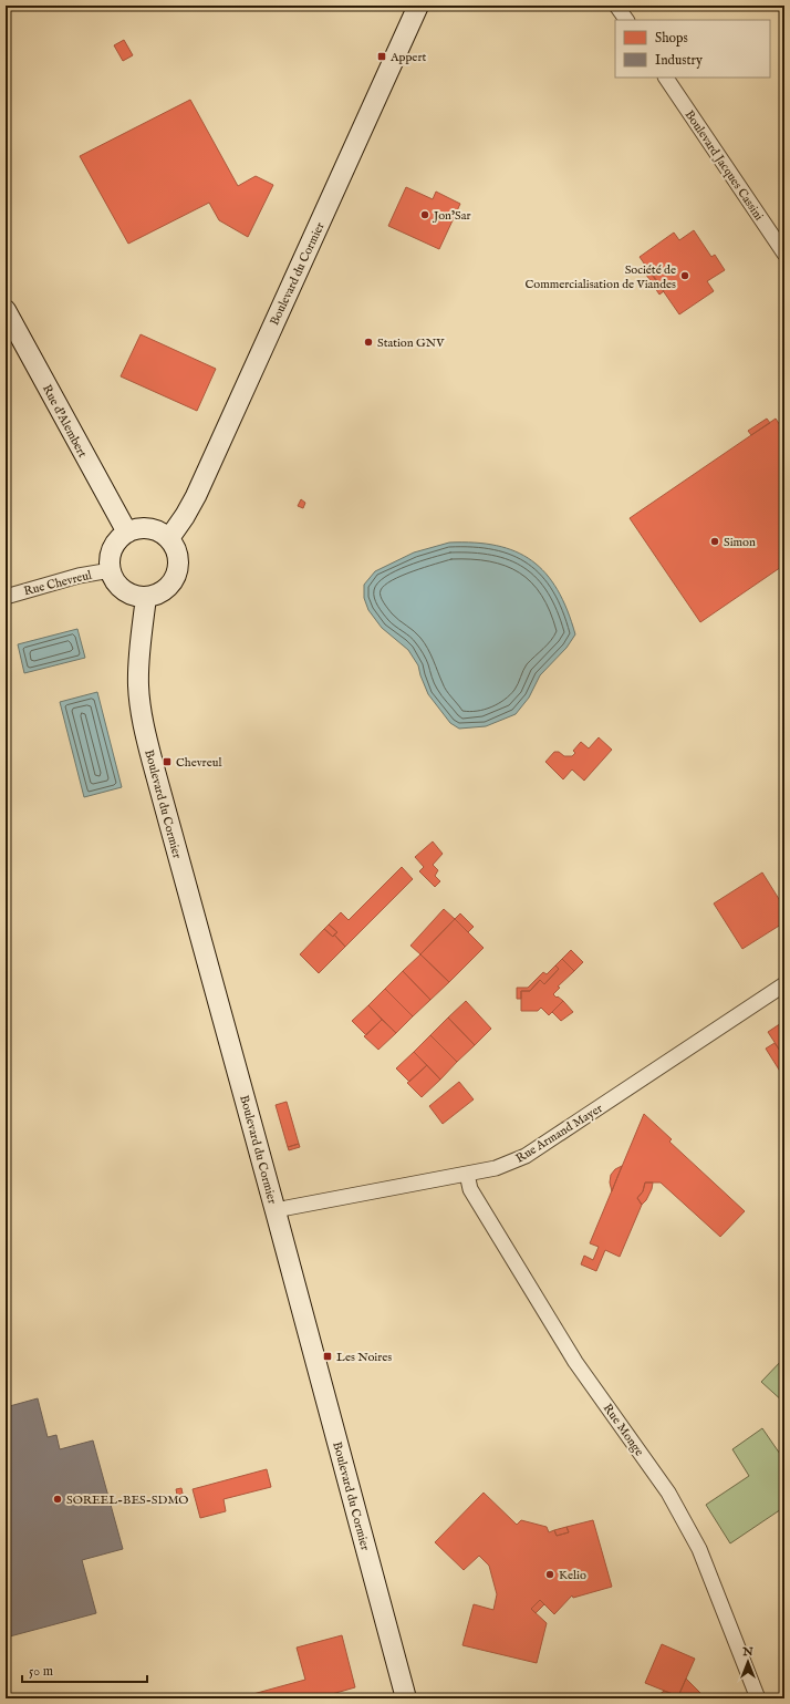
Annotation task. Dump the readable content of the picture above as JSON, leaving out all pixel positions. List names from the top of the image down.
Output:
{
  "streets": {
    "street": [
      "Boulevard Jacques Cassini",
      "Boulevard du Cormier",
      "Rue d’Alembert",
      "Rue Chevreul",
      "Rue Armand Mayer",
      "Rue Monge"
    ]
  },
  "crossings": [
    ["Boulevard du Cormier", "Rue d’Alembert"],
    ["Boulevard du Cormier", "Rue Chevreul"],
    ["Boulevard du Cormier", "Rue Armand Mayer"],
    ["Rue d’Alembert", "Rue Chevreul"],
    ["Rue Armand Mayer", "Rue Monge"]
  ],
  "places": {
    "transit": ["Appert", "Chevreul", "Les Noires"],
    "other": [
      "Jon’Sar",
      "Société de Commercialisation de Viandes",
      "Station GNV",
      "Simon",
      "SOREEL-BES-SDMO",
      "Kelio"
    ]
  },
  "legend": ["Shops", "Industry"],
  "scale_bar": "50 m",
  "north": "top"
}
